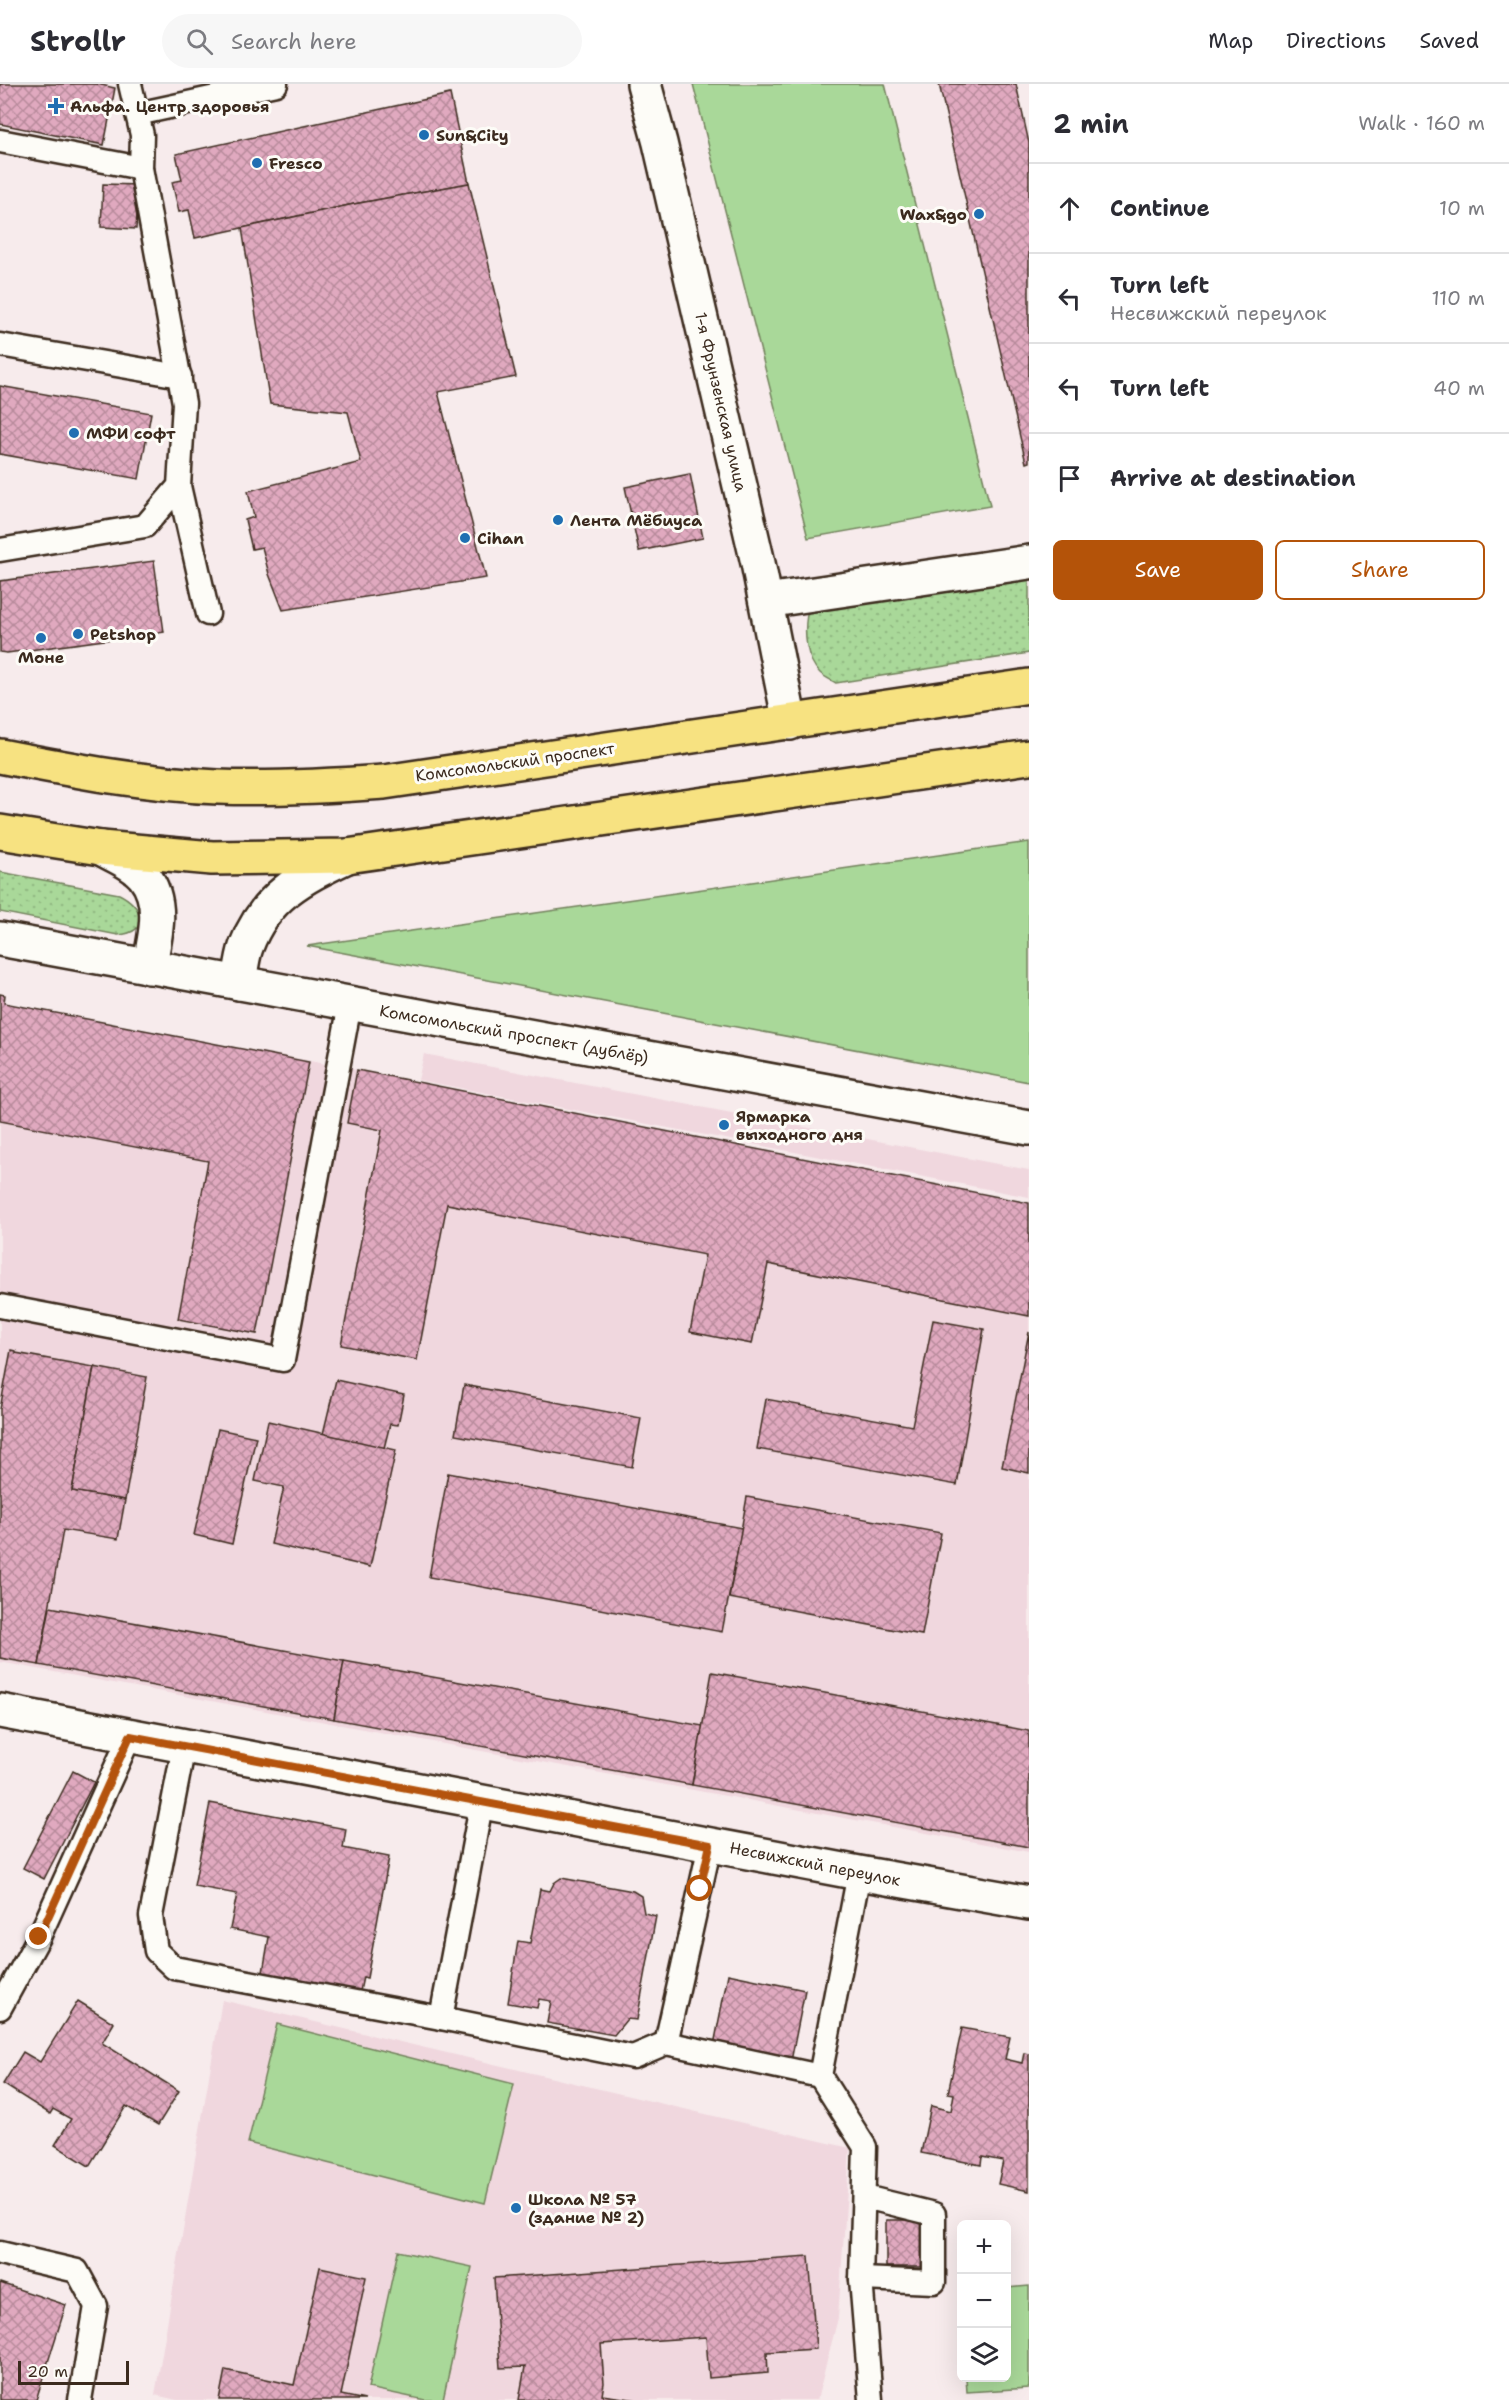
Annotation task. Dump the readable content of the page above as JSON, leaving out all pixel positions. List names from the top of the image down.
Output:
{
  "streets": {
    "main road": ["Комсомольский проспект"],
    "street": ["1-я Фрунзенская улица", "Комсомольский проспект (дублёр)", "Несвижский переулок"]
  },
  "crossings": [
    ["1-я Фрунзенская улица", "Комсомольский проспект"]
  ],
  "places": {
    "health": ["Альфа. Центр здоровья"],
    "other": [
      "Sun&City",
      "Fresco",
      "Wax&go",
      "МФИ софт",
      "Лента Мёбиуса",
      "Cihan",
      "Petshop",
      "Моне",
      "Ярмарка выходного дня",
      "Школа № 57 (здание № 2)"
    ]
  },
  "scale_bar": "20 m",
  "page": {
    "header": "Strollr",
    "search": "Search here",
    "nav": ["Map", "Directions", "Saved"],
    "heading": ["2 min", "Walk · 160 m"],
    "list": [
      ["Continue", "10 m"],
      ["Turn left", "Несвижский переулок", "110 m"],
      ["Turn left", "40 m"],
      "Arrive at destination"
    ],
    "buttons": ["Save", "Share"],
    "map_buttons": ["+", "−"],
    "scale": "20 m"
  }
}
